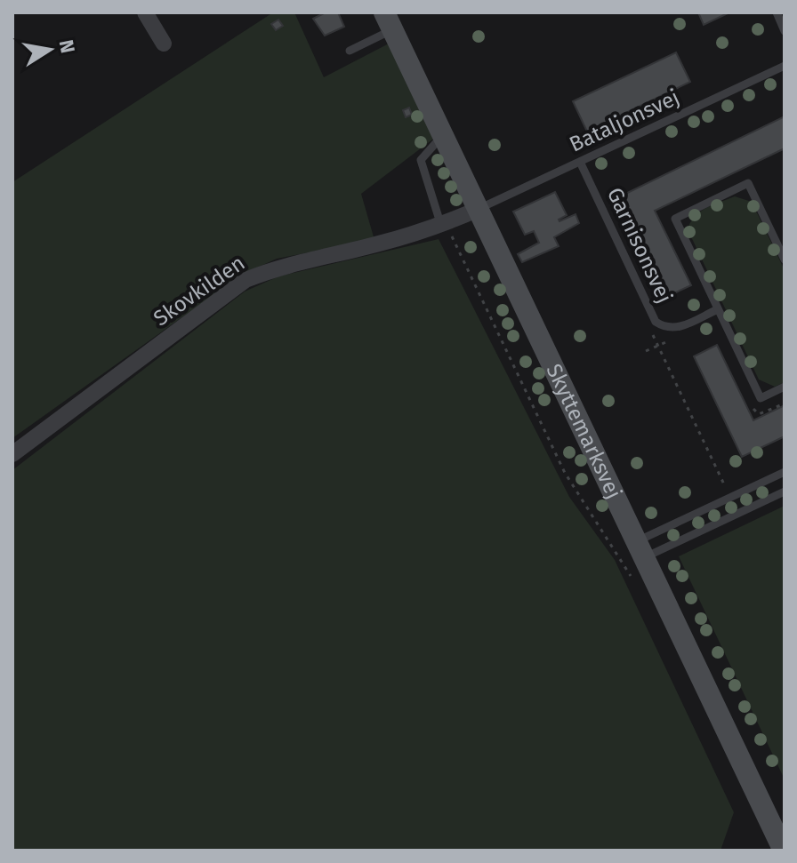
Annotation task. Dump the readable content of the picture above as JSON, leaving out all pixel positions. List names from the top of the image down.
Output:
{
  "streets": {
    "street": ["Skovkilden", "Skyttemarksvej"],
    "lane": ["Bataljonsvej", "Garnisonsvej"]
  },
  "crossings": [
    ["Bataljonsvej", "Garnisonsvej"],
    ["Bataljonsvej", "Skovkilden"],
    ["Bataljonsvej", "Skyttemarksvej"],
    ["Skovkilden", "Skyttemarksvej"]
  ],
  "north": "right"
}
